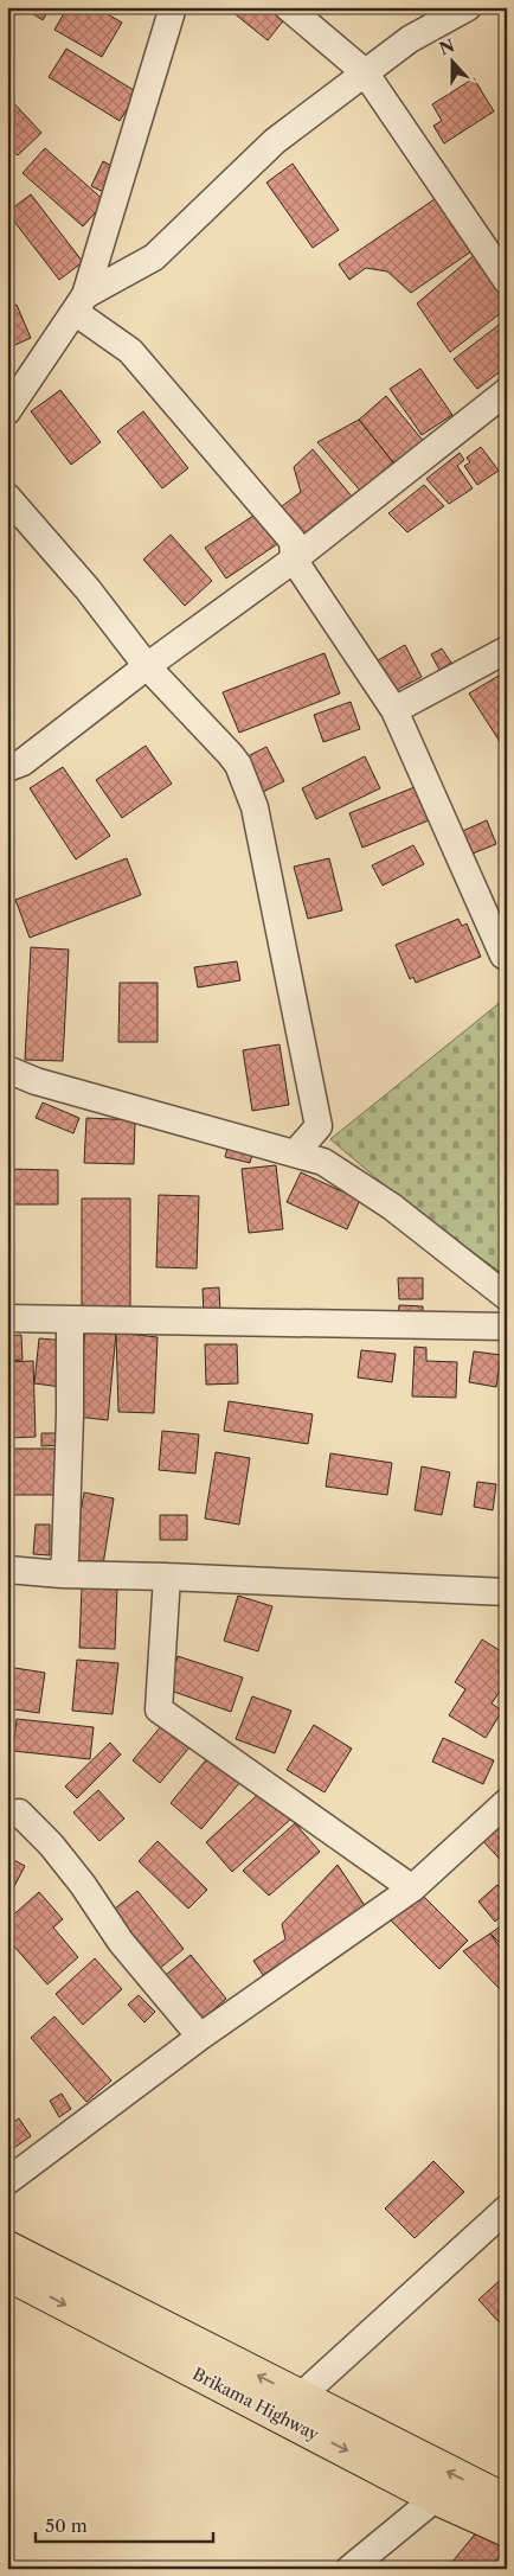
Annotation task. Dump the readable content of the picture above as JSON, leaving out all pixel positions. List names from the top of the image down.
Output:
{
  "streets": {
    "highway": ["Brikama Highway"]
  },
  "scale_bar": "50 m",
  "north": "top"
}
